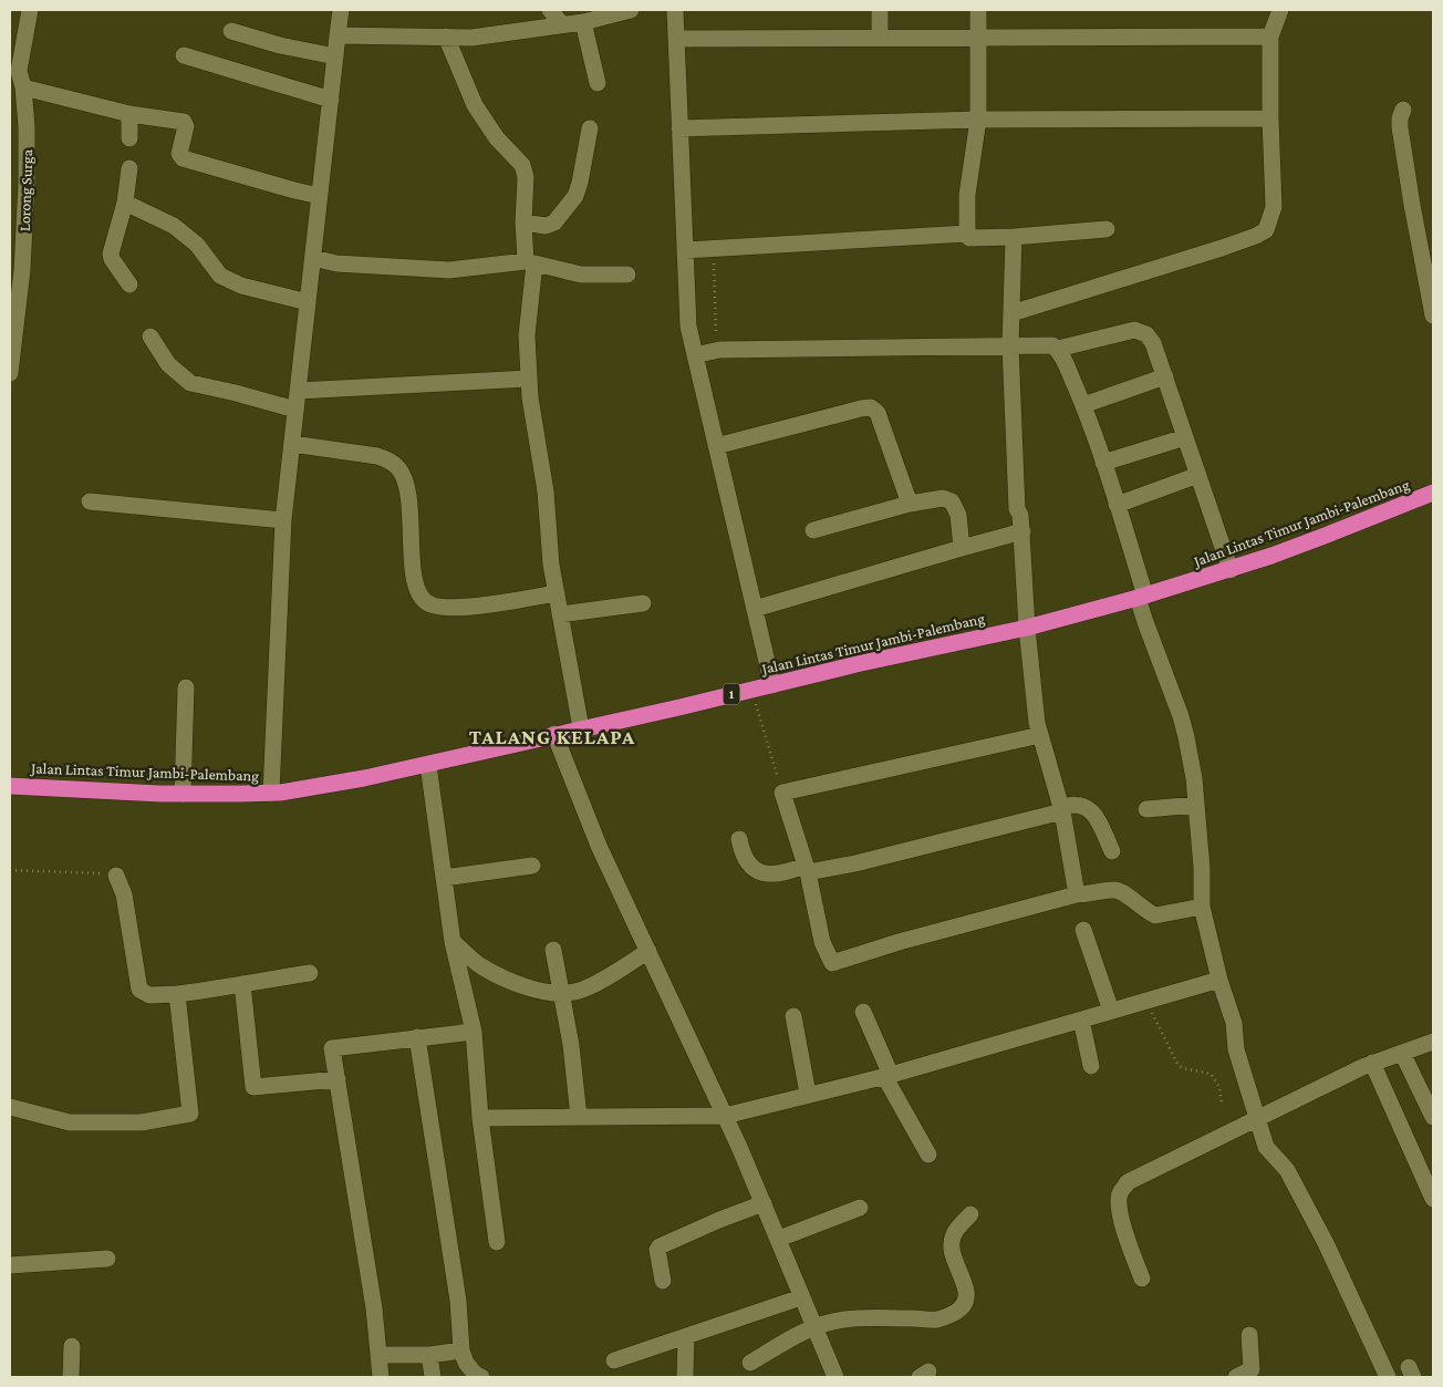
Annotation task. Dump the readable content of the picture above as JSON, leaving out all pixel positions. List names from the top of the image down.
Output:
{
  "streets": {
    "highway": ["Jalan Lintas Timur Jambi-Palembang", "1"],
    "street": ["Lorong Surga"]
  },
  "districts": ["TALANG KELAPA"]
}
